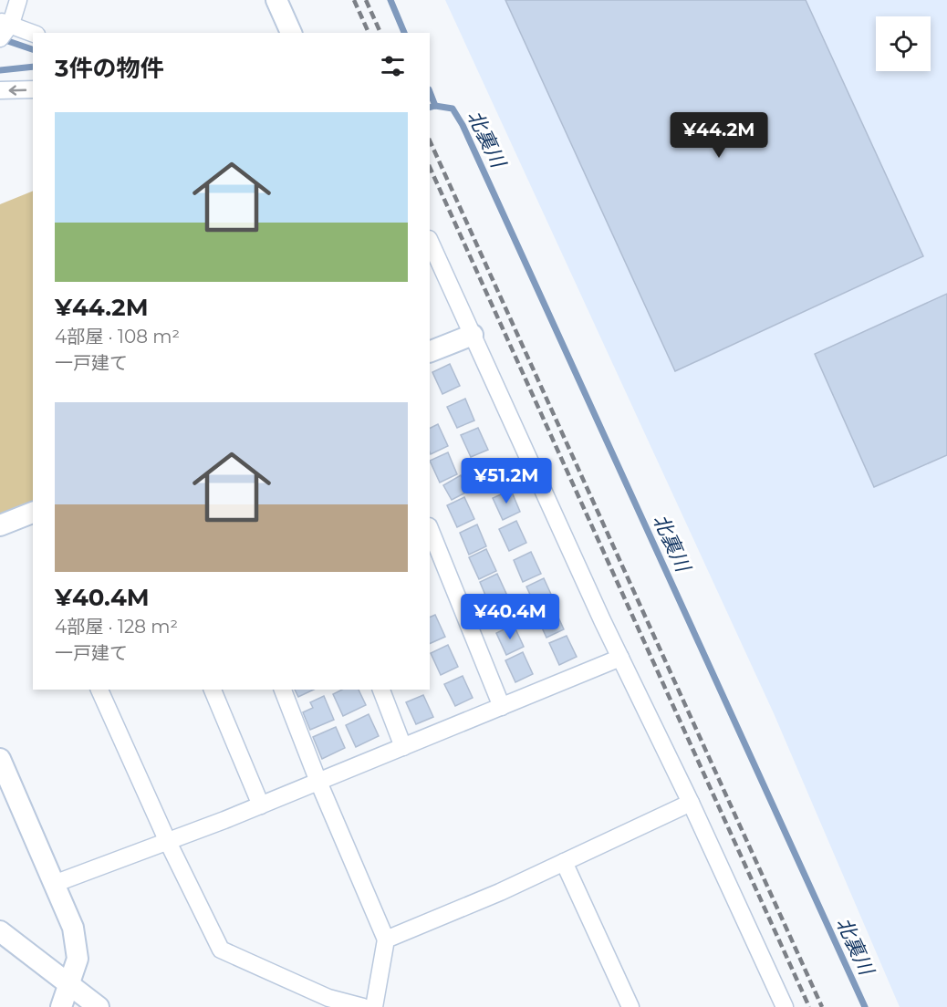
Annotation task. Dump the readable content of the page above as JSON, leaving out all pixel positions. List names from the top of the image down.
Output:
{
  "water": ["北裏川"],
  "page": {
    "heading": "3件の物件",
    "list": [
      {
        "name": "¥44.2M",
        "note": "4部屋 · 108 m² · 一戸建て"
      },
      {
        "name": "¥40.4M",
        "note": "4部屋 · 128 m² · 一戸建て"
      }
    ],
    "price": ["¥44.2M", "¥51.2M", "¥40.4M"]
  }
}
